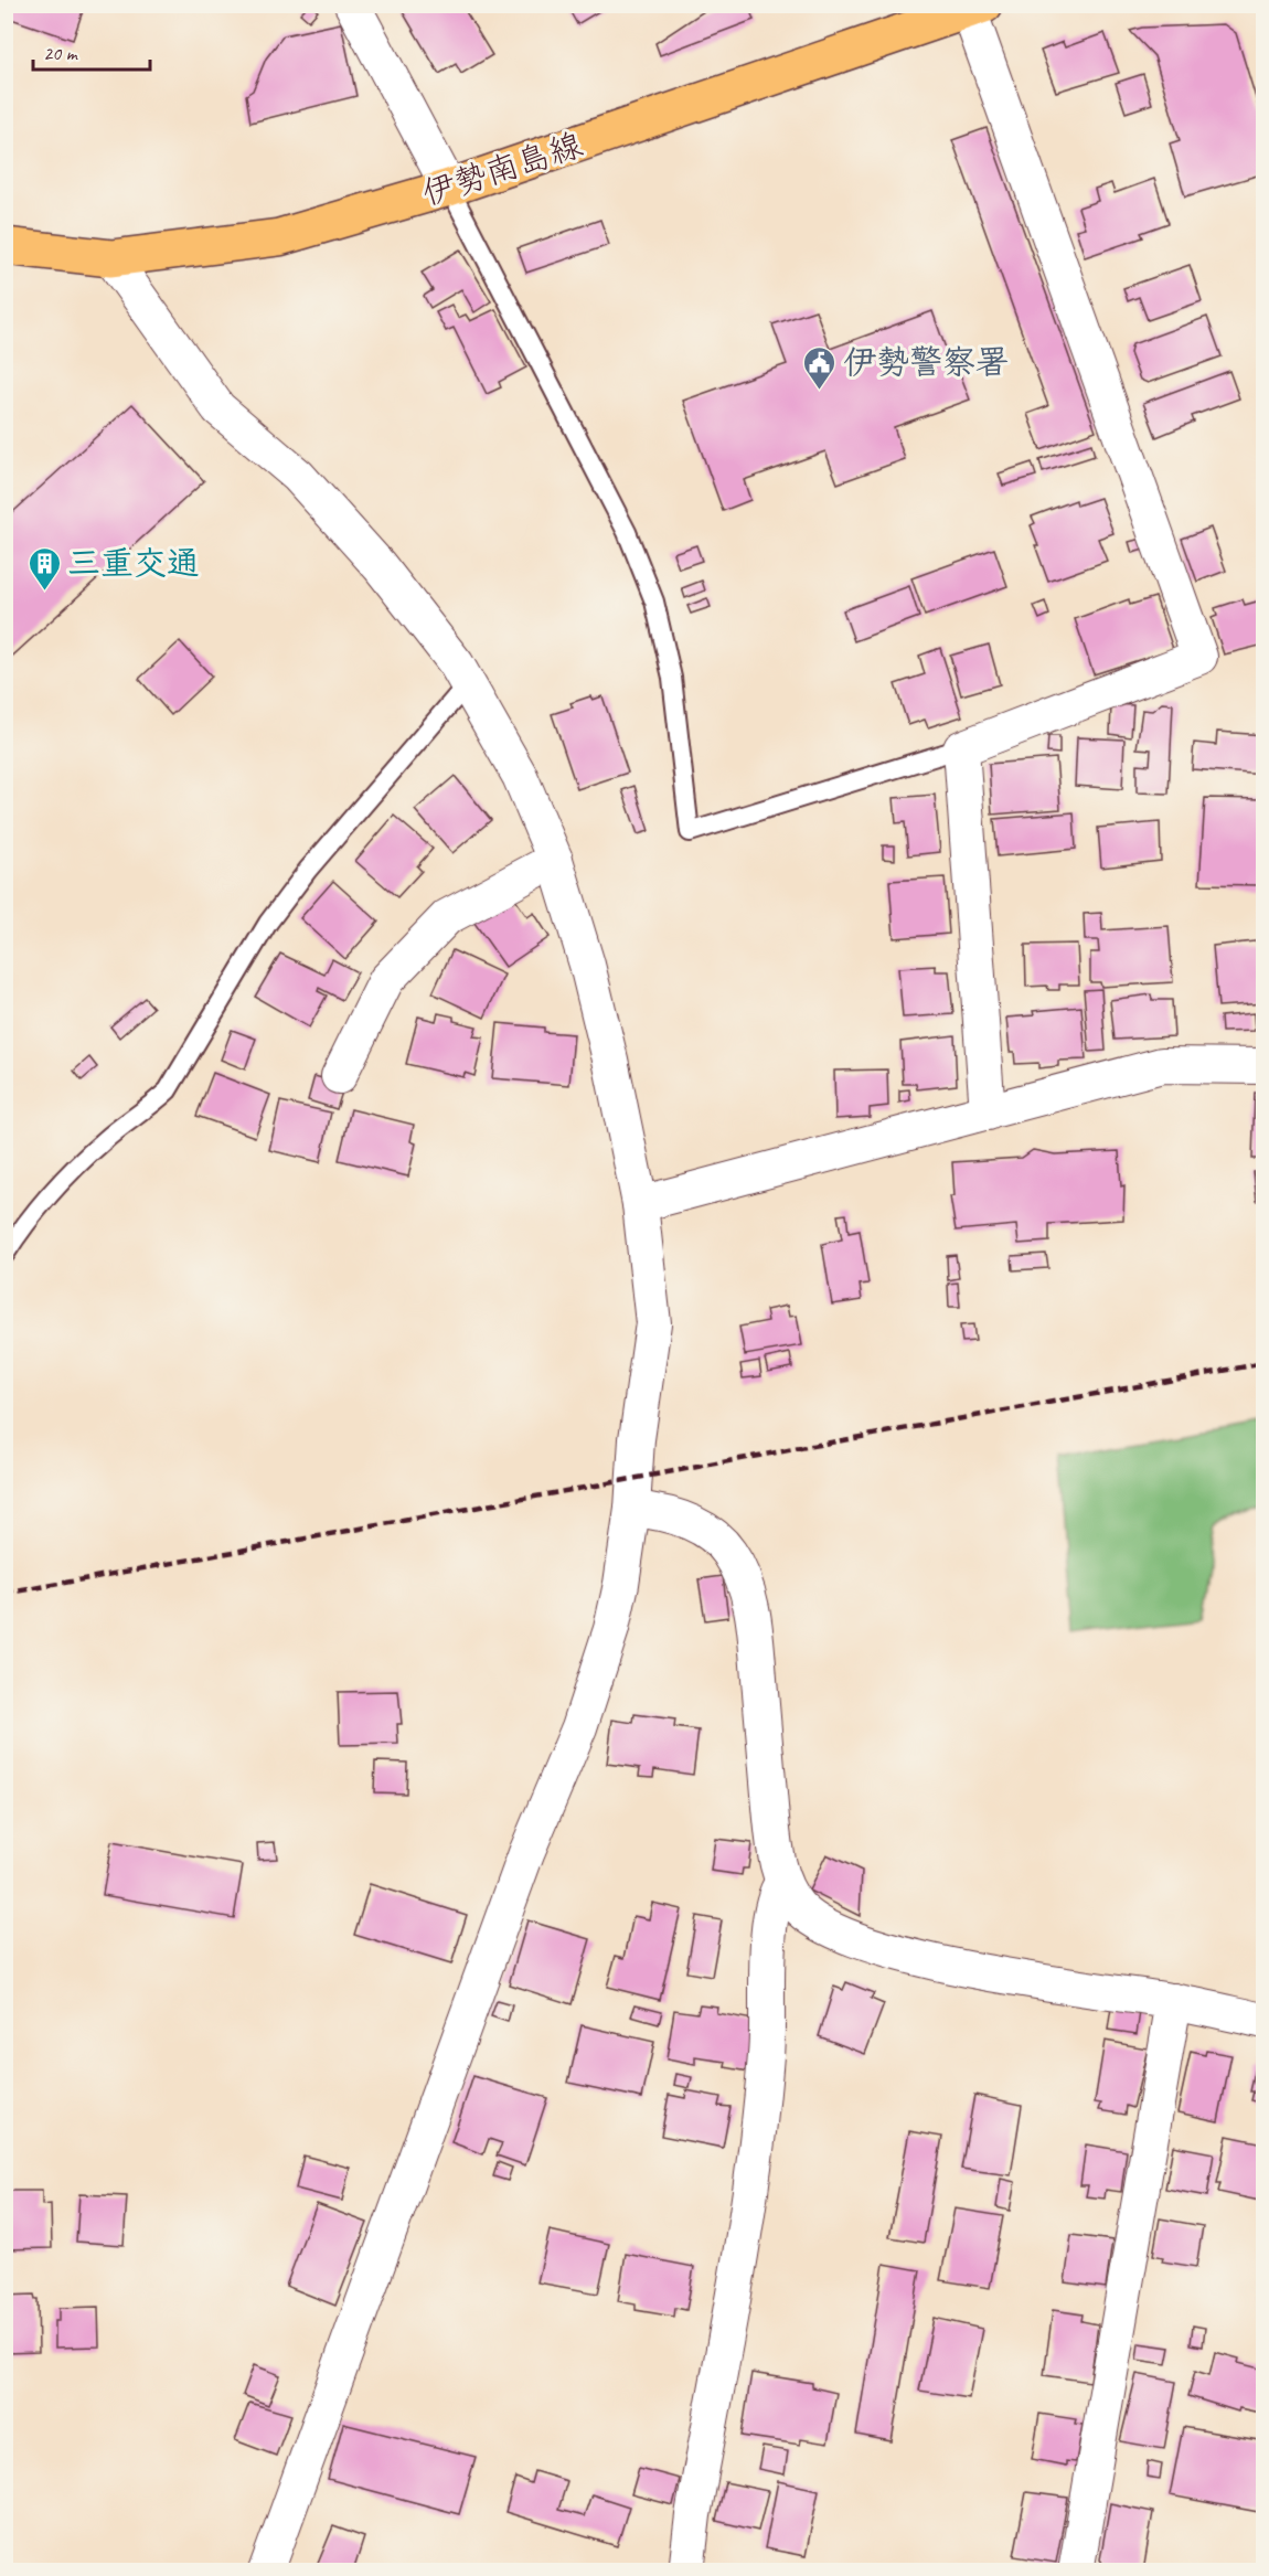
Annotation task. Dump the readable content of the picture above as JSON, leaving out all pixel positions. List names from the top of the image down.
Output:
{
  "streets": {
    "main road": ["伊勢南島線"]
  },
  "places": {
    "public building": ["伊勢警察署"],
    "building": ["三重交通"]
  },
  "scale_bar": "20 m"
}
